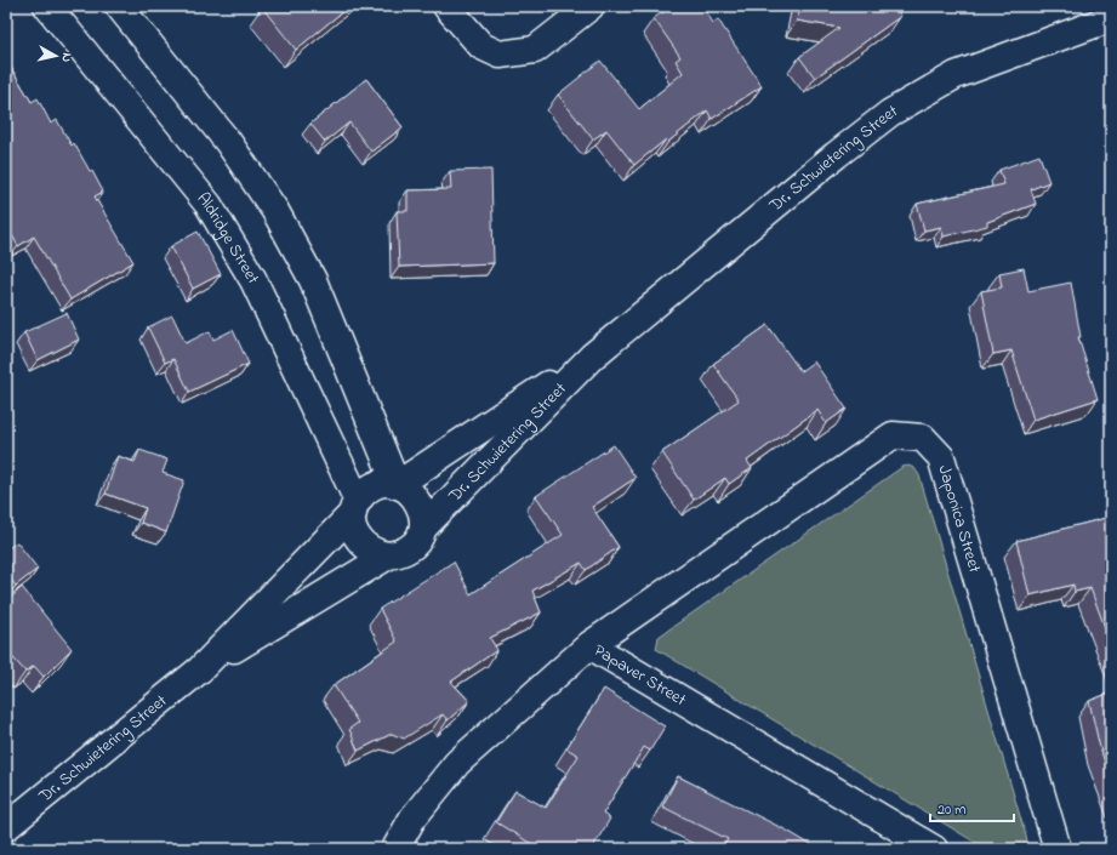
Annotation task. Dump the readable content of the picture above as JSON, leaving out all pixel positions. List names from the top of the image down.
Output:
{
  "streets": {
    "street": [
      "Dr. Schwietering Street",
      "Aldridge Street",
      "Japonica Street",
      "Papaver Street"
    ]
  },
  "crossings": [
    ["Dr. Schwietering Street", "Aldridge Street"],
    ["Japonica Street", "Papaver Street"]
  ],
  "scale_bar": "20 m",
  "north": "right"
}
